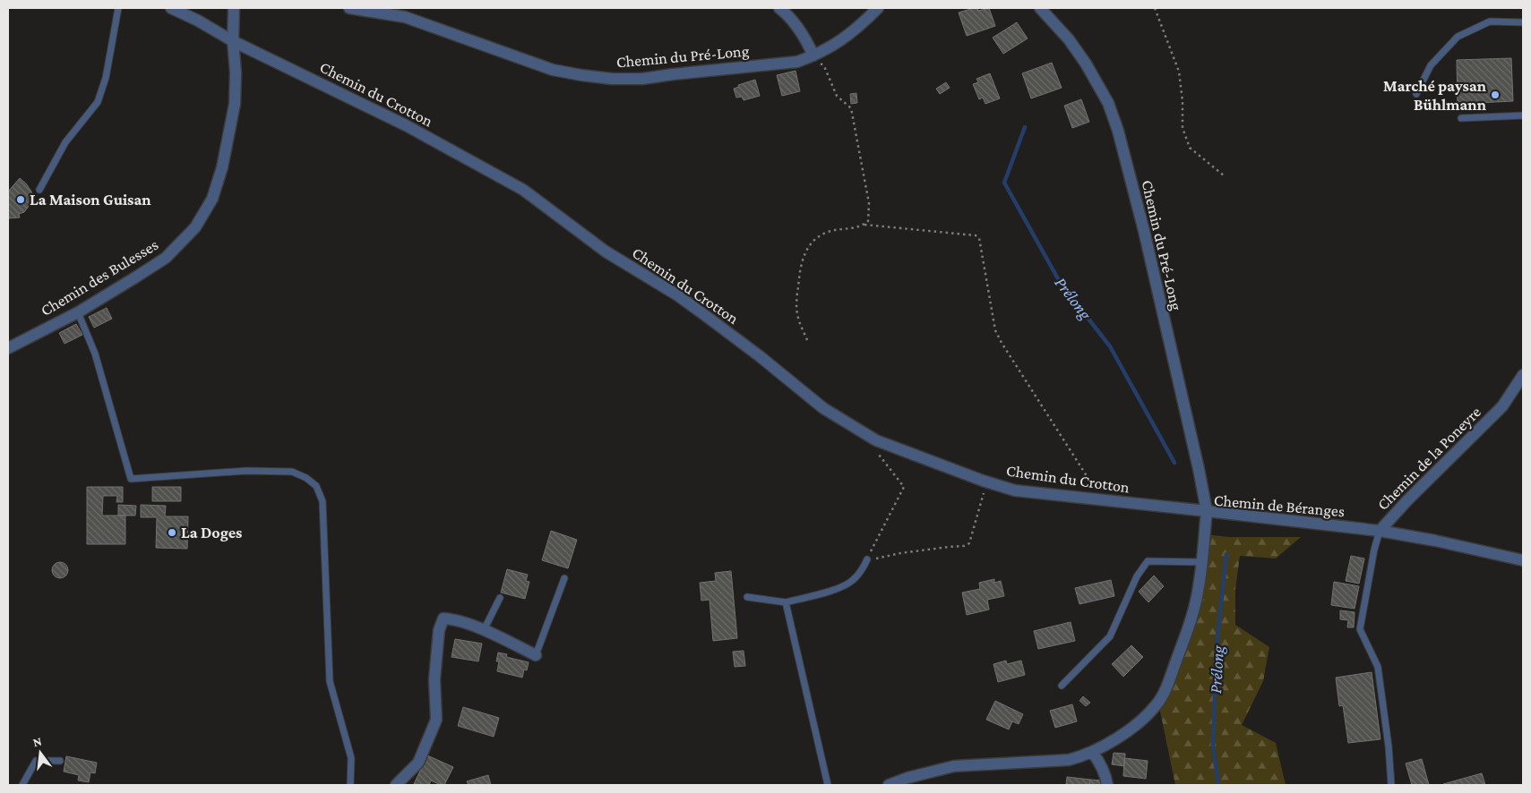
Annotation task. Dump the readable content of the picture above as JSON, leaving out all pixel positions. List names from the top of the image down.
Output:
{
  "streets": {
    "street": [
      "Chemin du Pré-Long",
      "Chemin du Crotton",
      "Chemin des Bulesses",
      "Chemin de la Poneyre",
      "Chemin de Béranges"
    ]
  },
  "crossings": [
    ["Chemin du Pré-Long", "Chemin du Crotton"],
    ["Chemin du Pré-Long", "Chemin de Béranges"],
    ["Chemin du Crotton", "Chemin des Bulesses"],
    ["Chemin du Crotton", "Chemin de Béranges"],
    ["Chemin de la Poneyre", "Chemin de Béranges"]
  ],
  "water": ["Prélong"],
  "places": ["Marché paysan Bühlmann", "La Maison Guisan", "La Doges"],
  "north": "top"
}
